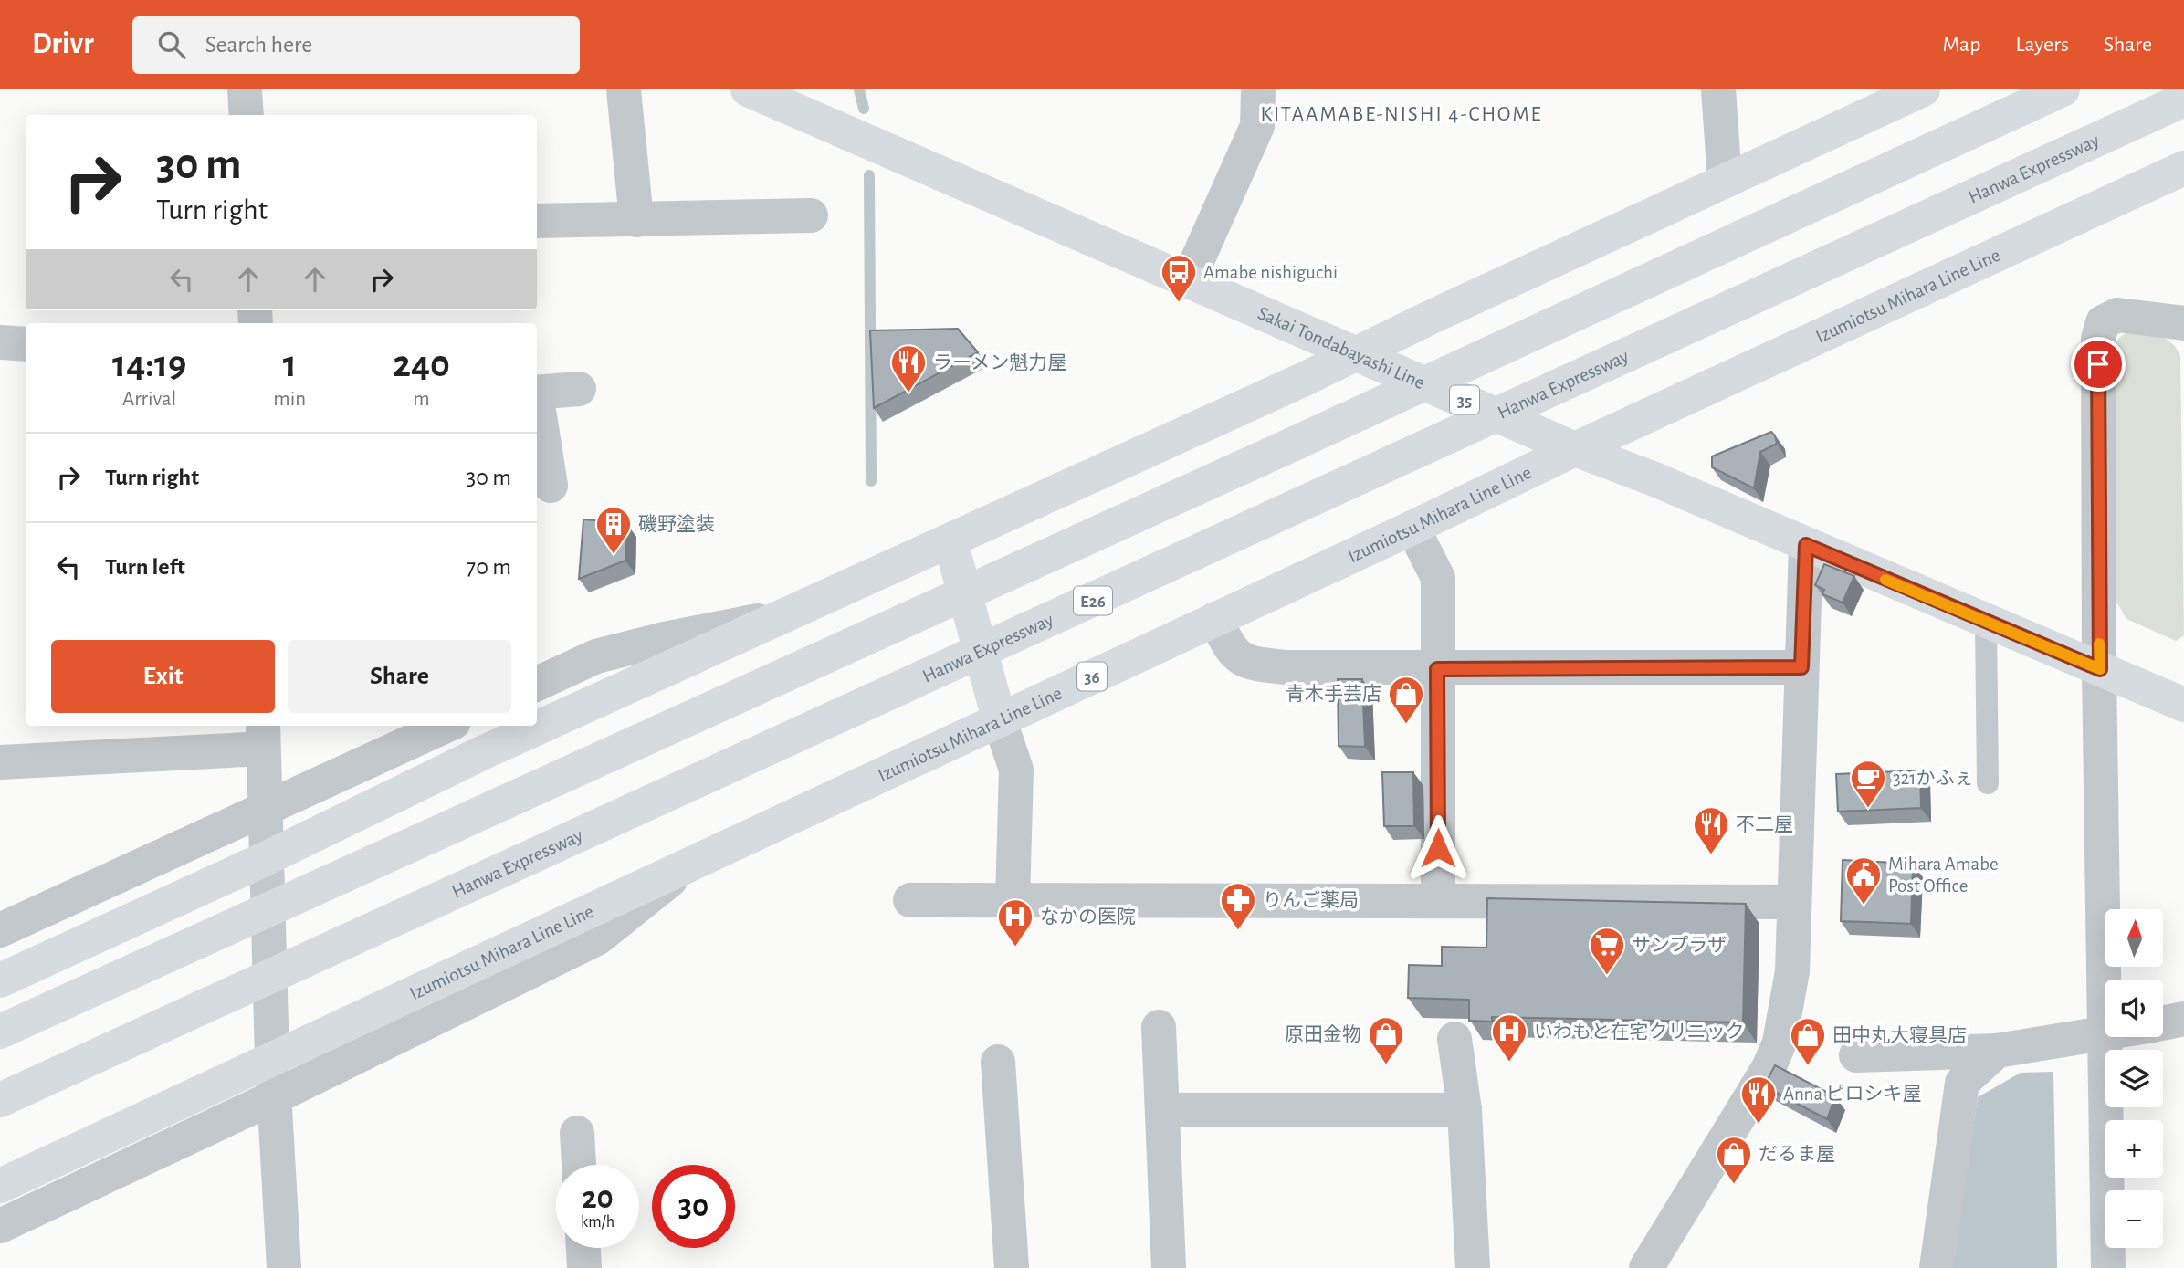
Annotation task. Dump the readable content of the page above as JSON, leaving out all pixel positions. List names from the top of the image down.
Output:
{
  "streets": {
    "main road": [
      "Hanwa Expressway",
      "Izumiotsu Mihara Line Line",
      "Sakai Tondabayashi Line",
      "35",
      "E26",
      "36"
    ]
  },
  "crossings": [
    ["Izumiotsu Mihara Line Line", "Sakai Tondabayashi Line"]
  ],
  "districts": ["KITAAMABE-NISHI 4-CHOME"],
  "places": {
    "bus stop": ["Amabe nishiguchi"],
    "restaurant": ["ラーメン魁力屋", "不二屋", "Anna ピロシキ屋"],
    "building": ["磯野塗装"],
    "shop": [
      "青木手芸店",
      "原田金物",
      "田中丸大寝具店",
      "だるま屋"
    ],
    "cafe": ["321かふぇ"],
    "public building": ["Mihara Amabe Post Office"],
    "pharmacy": ["りんご薬局"],
    "hospital": ["なかの医院", "いわもと在宅クリニック"],
    "supermarket": ["サンプラザ"]
  },
  "north": "top",
  "page": {
    "header": "Drivr",
    "search": "Search here",
    "nav": ["Map", "Layers", "Share"],
    "turn": ["30 m", "Turn right"],
    "eta": [
      "14:19",
      "Arrival",
      "1",
      "min",
      "240",
      "m"
    ],
    "list": [
      {
        "name": "Turn right",
        "value": "30 m"
      },
      {
        "name": "Turn left",
        "value": "70 m"
      }
    ],
    "buttons": ["Exit", "Share"],
    "map_buttons": ["+", "−"],
    "speed": "20 km/h",
    "limit": "30"
  }
}
